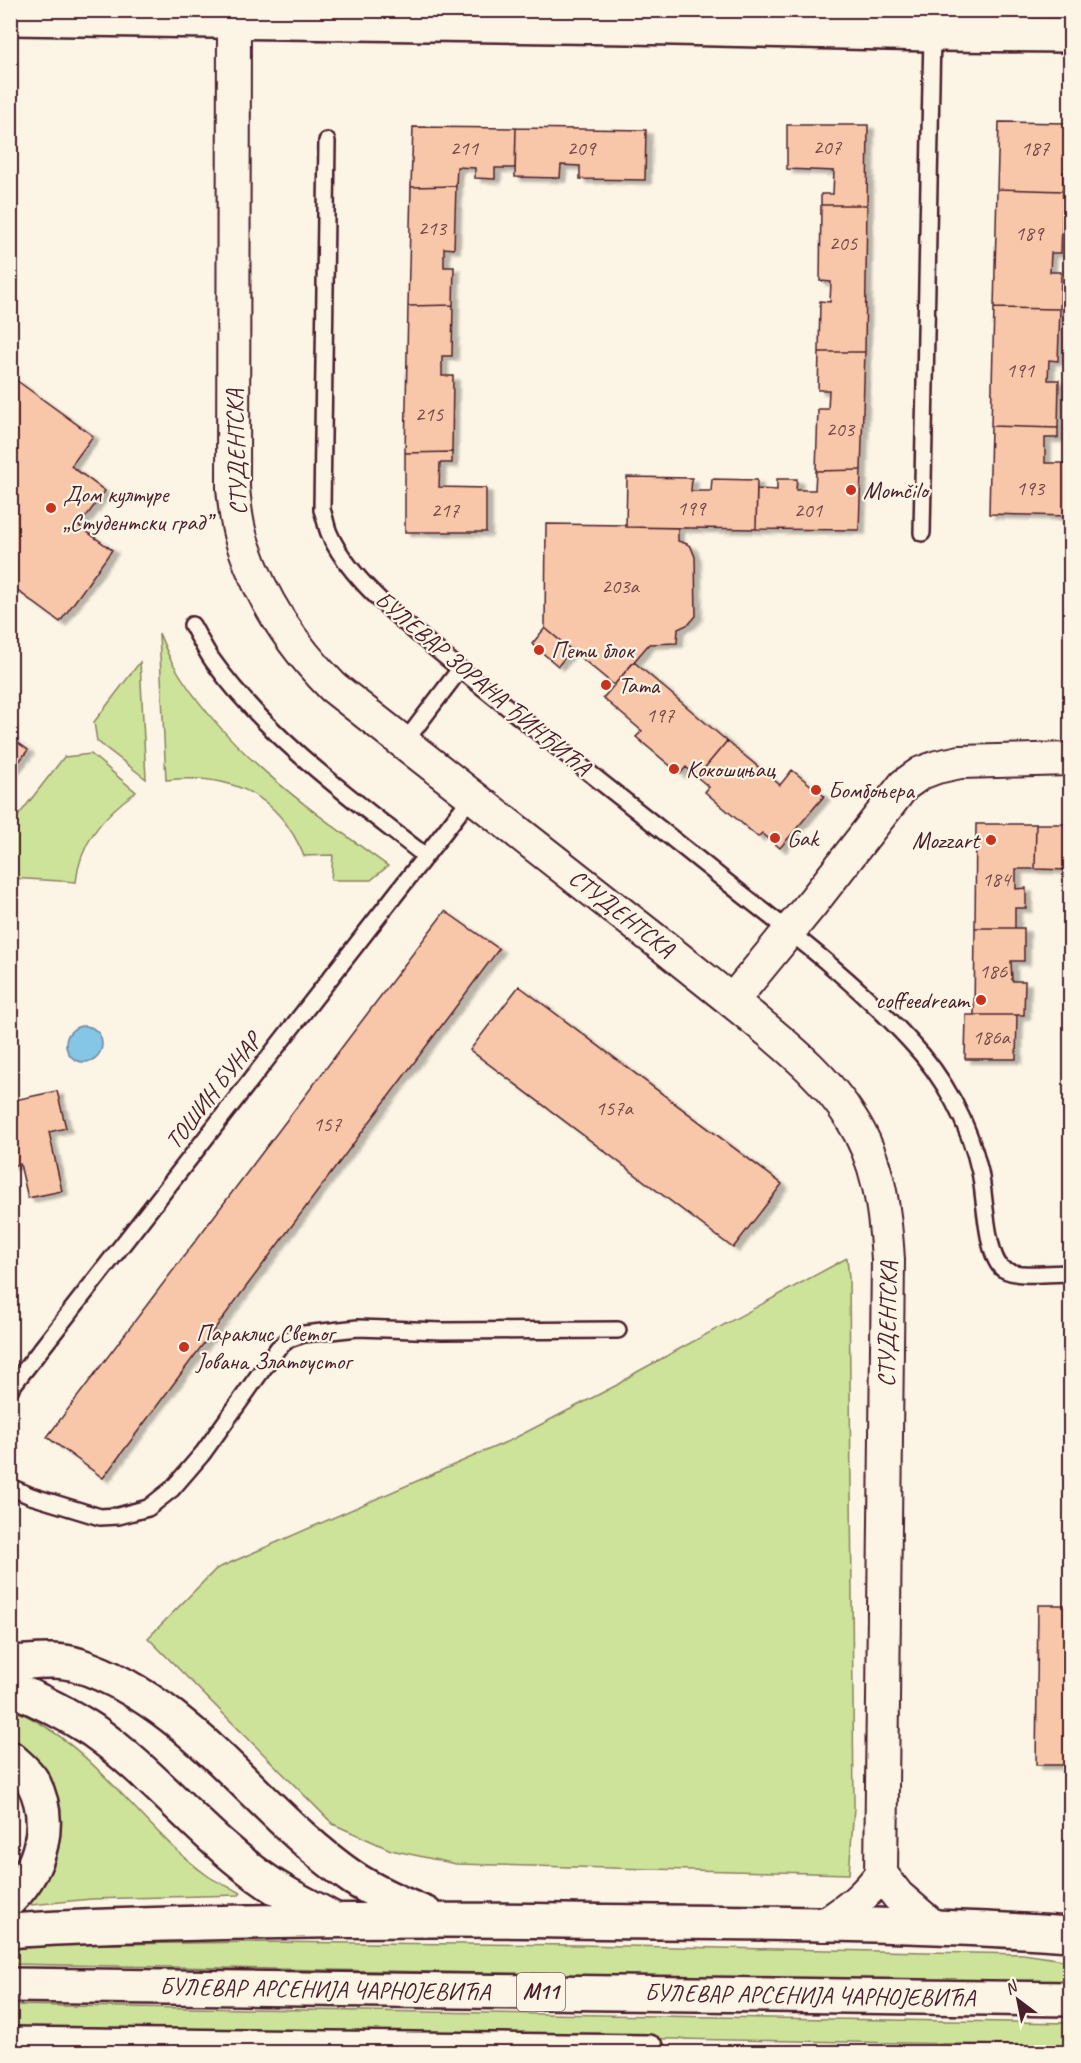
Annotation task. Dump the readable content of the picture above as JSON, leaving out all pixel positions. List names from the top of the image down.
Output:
{
  "streets": {
    "main road": ["БУЛЕВАР АРСЕНИЈА ЧАРНОЈЕВИЋА", "M11"],
    "street": ["СТУДЕНТСКА"],
    "lane": ["БУЛЕВАР ЗОРАНА ЂИНЂИЋА", "ТОШИН БУНАР"]
  },
  "crossings": [
    ["СТУДЕНТСКА", "ТОШИН БУНАР"]
  ],
  "places": [
    "Momčilo",
    "Дом културе „Студентски град”",
    "Пети блок",
    "Тата",
    "Кокошињац",
    "Бомбоњера",
    "Gak",
    "Mozzart",
    "coffeedream",
    "Параклис Светог Јована Златоустог"
  ],
  "house_numbers": [
    "207",
    "211",
    "209",
    "187",
    "213",
    "189",
    "205",
    "191",
    "215",
    "203",
    "193",
    "199",
    "217",
    "201",
    "203a",
    "197",
    "184",
    "186",
    "186a",
    "157a",
    "157"
  ],
  "north": "top left"
}
